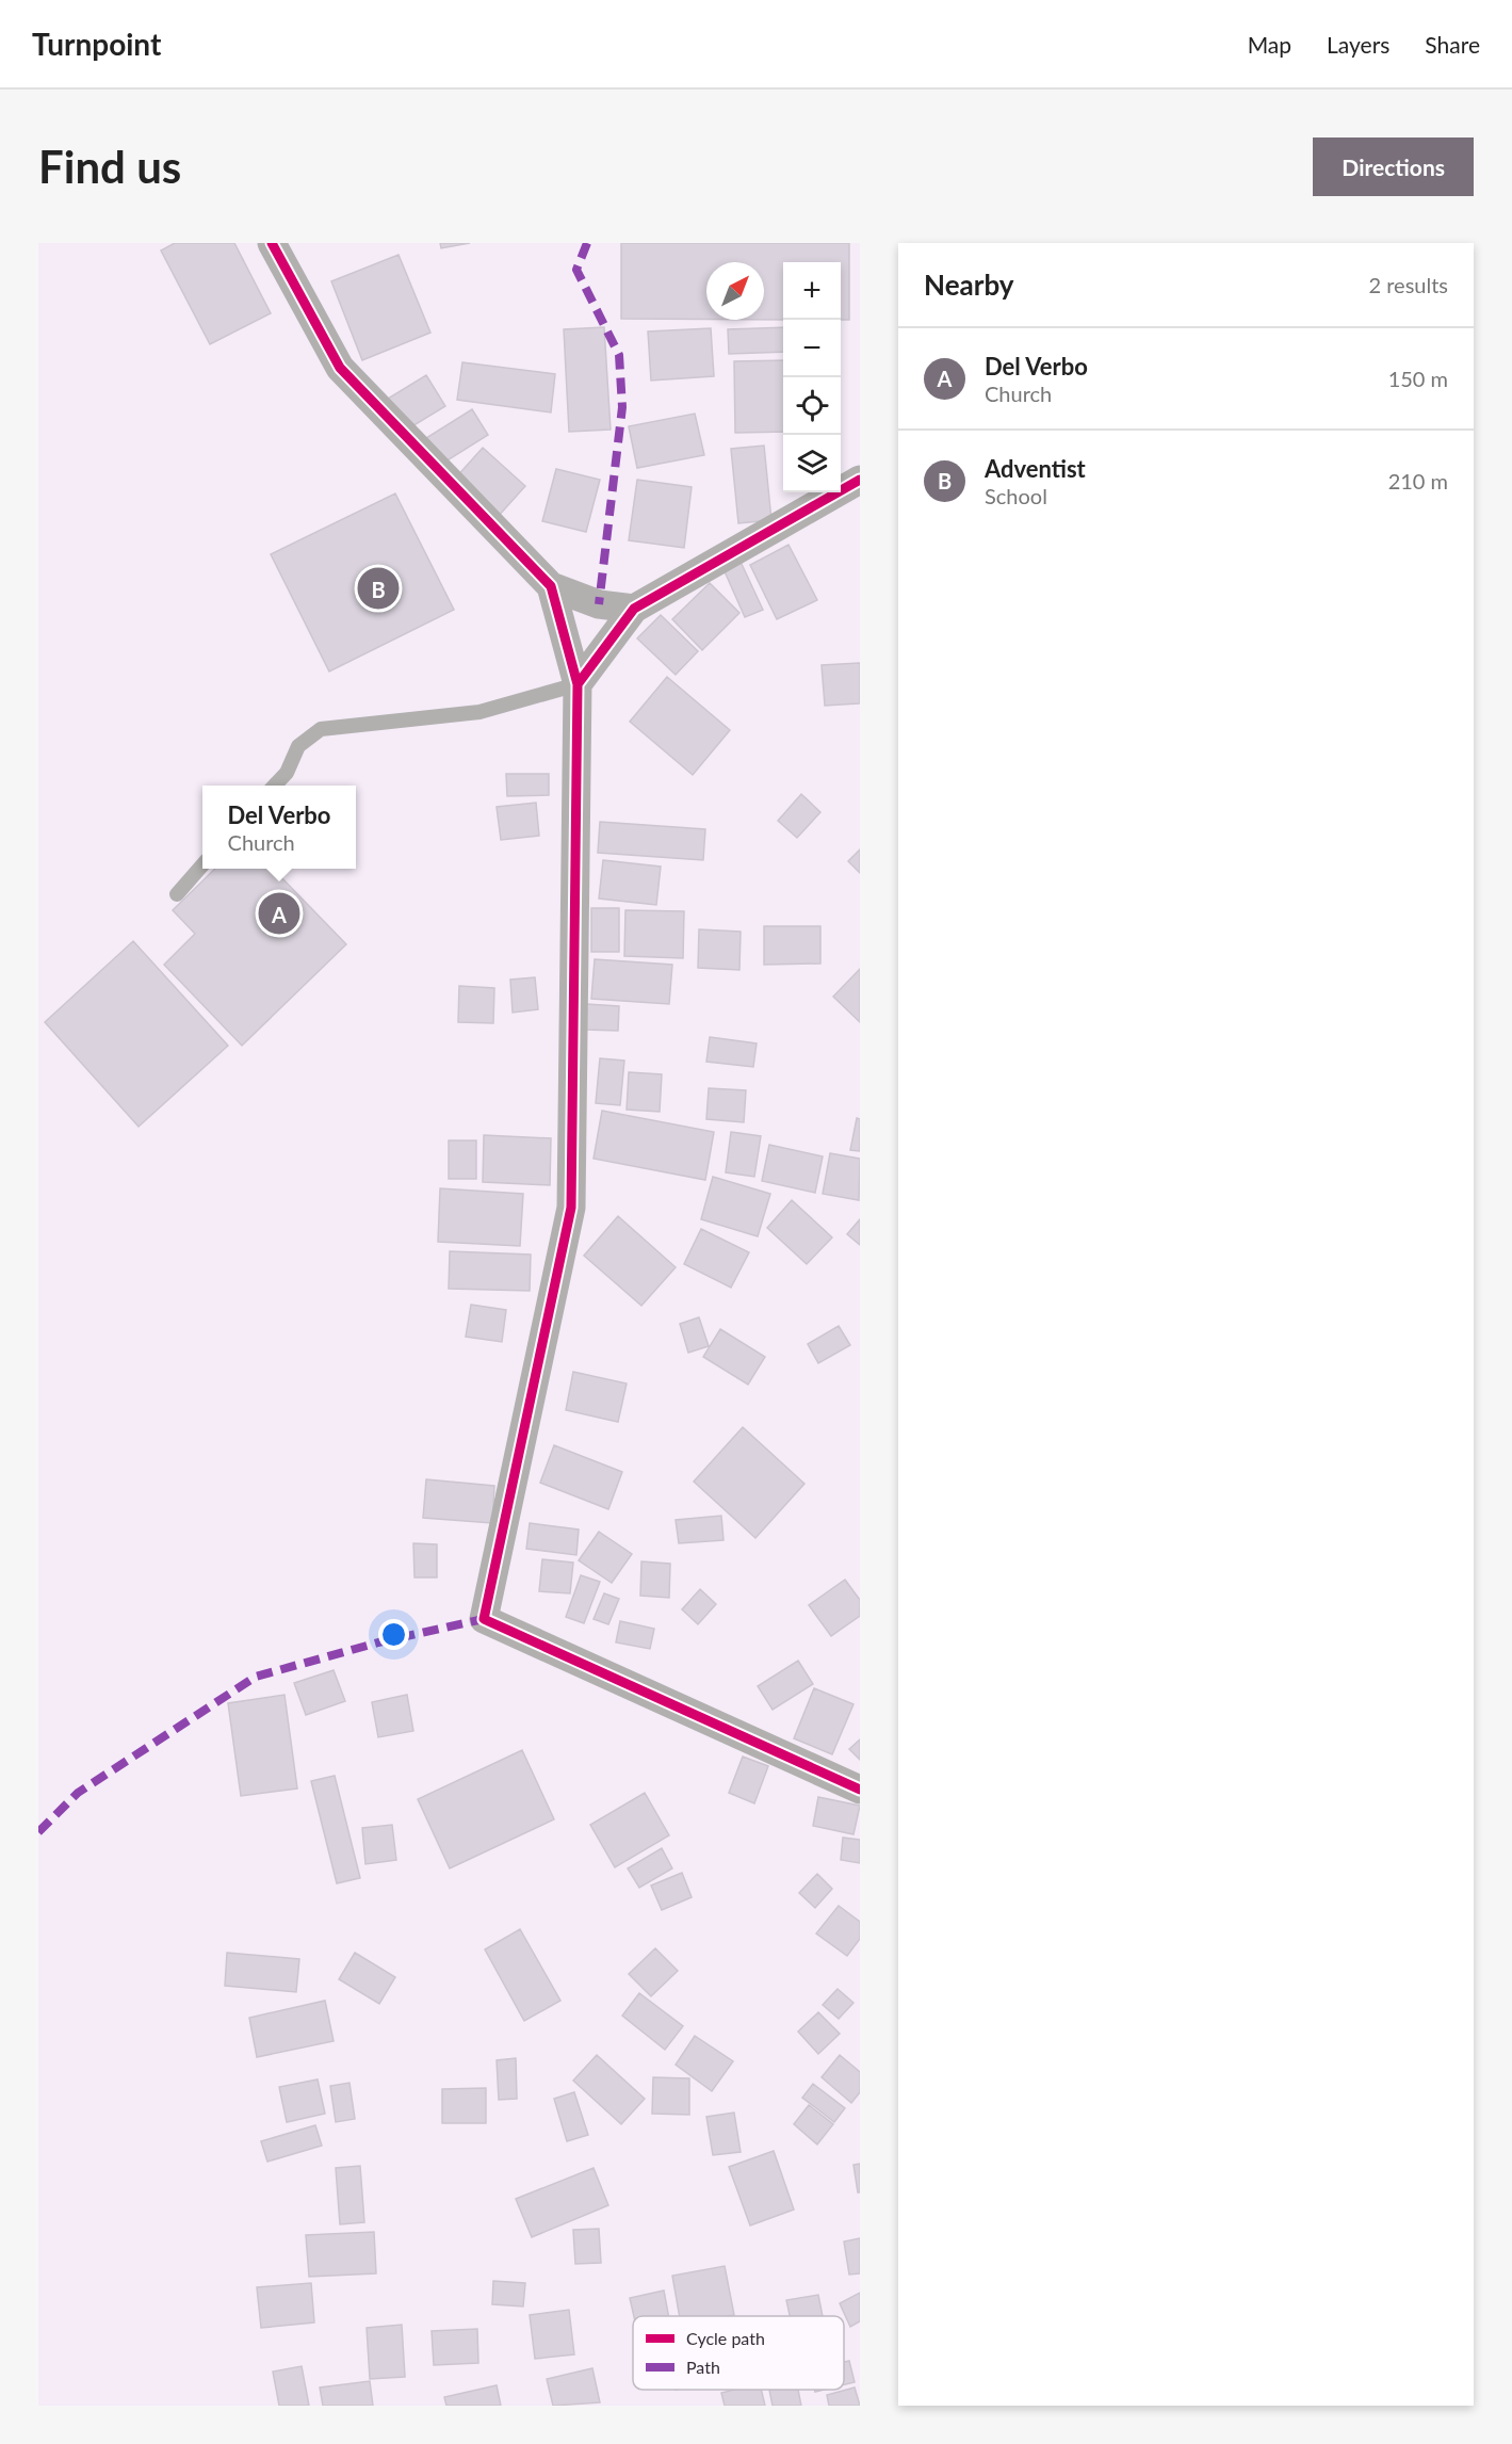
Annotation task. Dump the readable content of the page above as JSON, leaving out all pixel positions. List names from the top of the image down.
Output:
{
  "legend": ["Cycle path", "Path"],
  "north": "top right",
  "page": {
    "header": "Turnpoint",
    "nav": ["Map", "Layers", "Share"],
    "buttons": "Directions",
    "title": "Find us",
    "heading": ["Nearby", "2 results"],
    "map_buttons": ["+", "−"],
    "list": [
      {
        "mark": "A",
        "name": "Del Verbo",
        "note": "Church",
        "value": "150 m"
      },
      {
        "mark": "B",
        "name": "Adventist",
        "note": "School",
        "value": "210 m"
      }
    ],
    "pins": ["B", "A"],
    "popup": ["Del Verbo", "Church"]
  }
}
